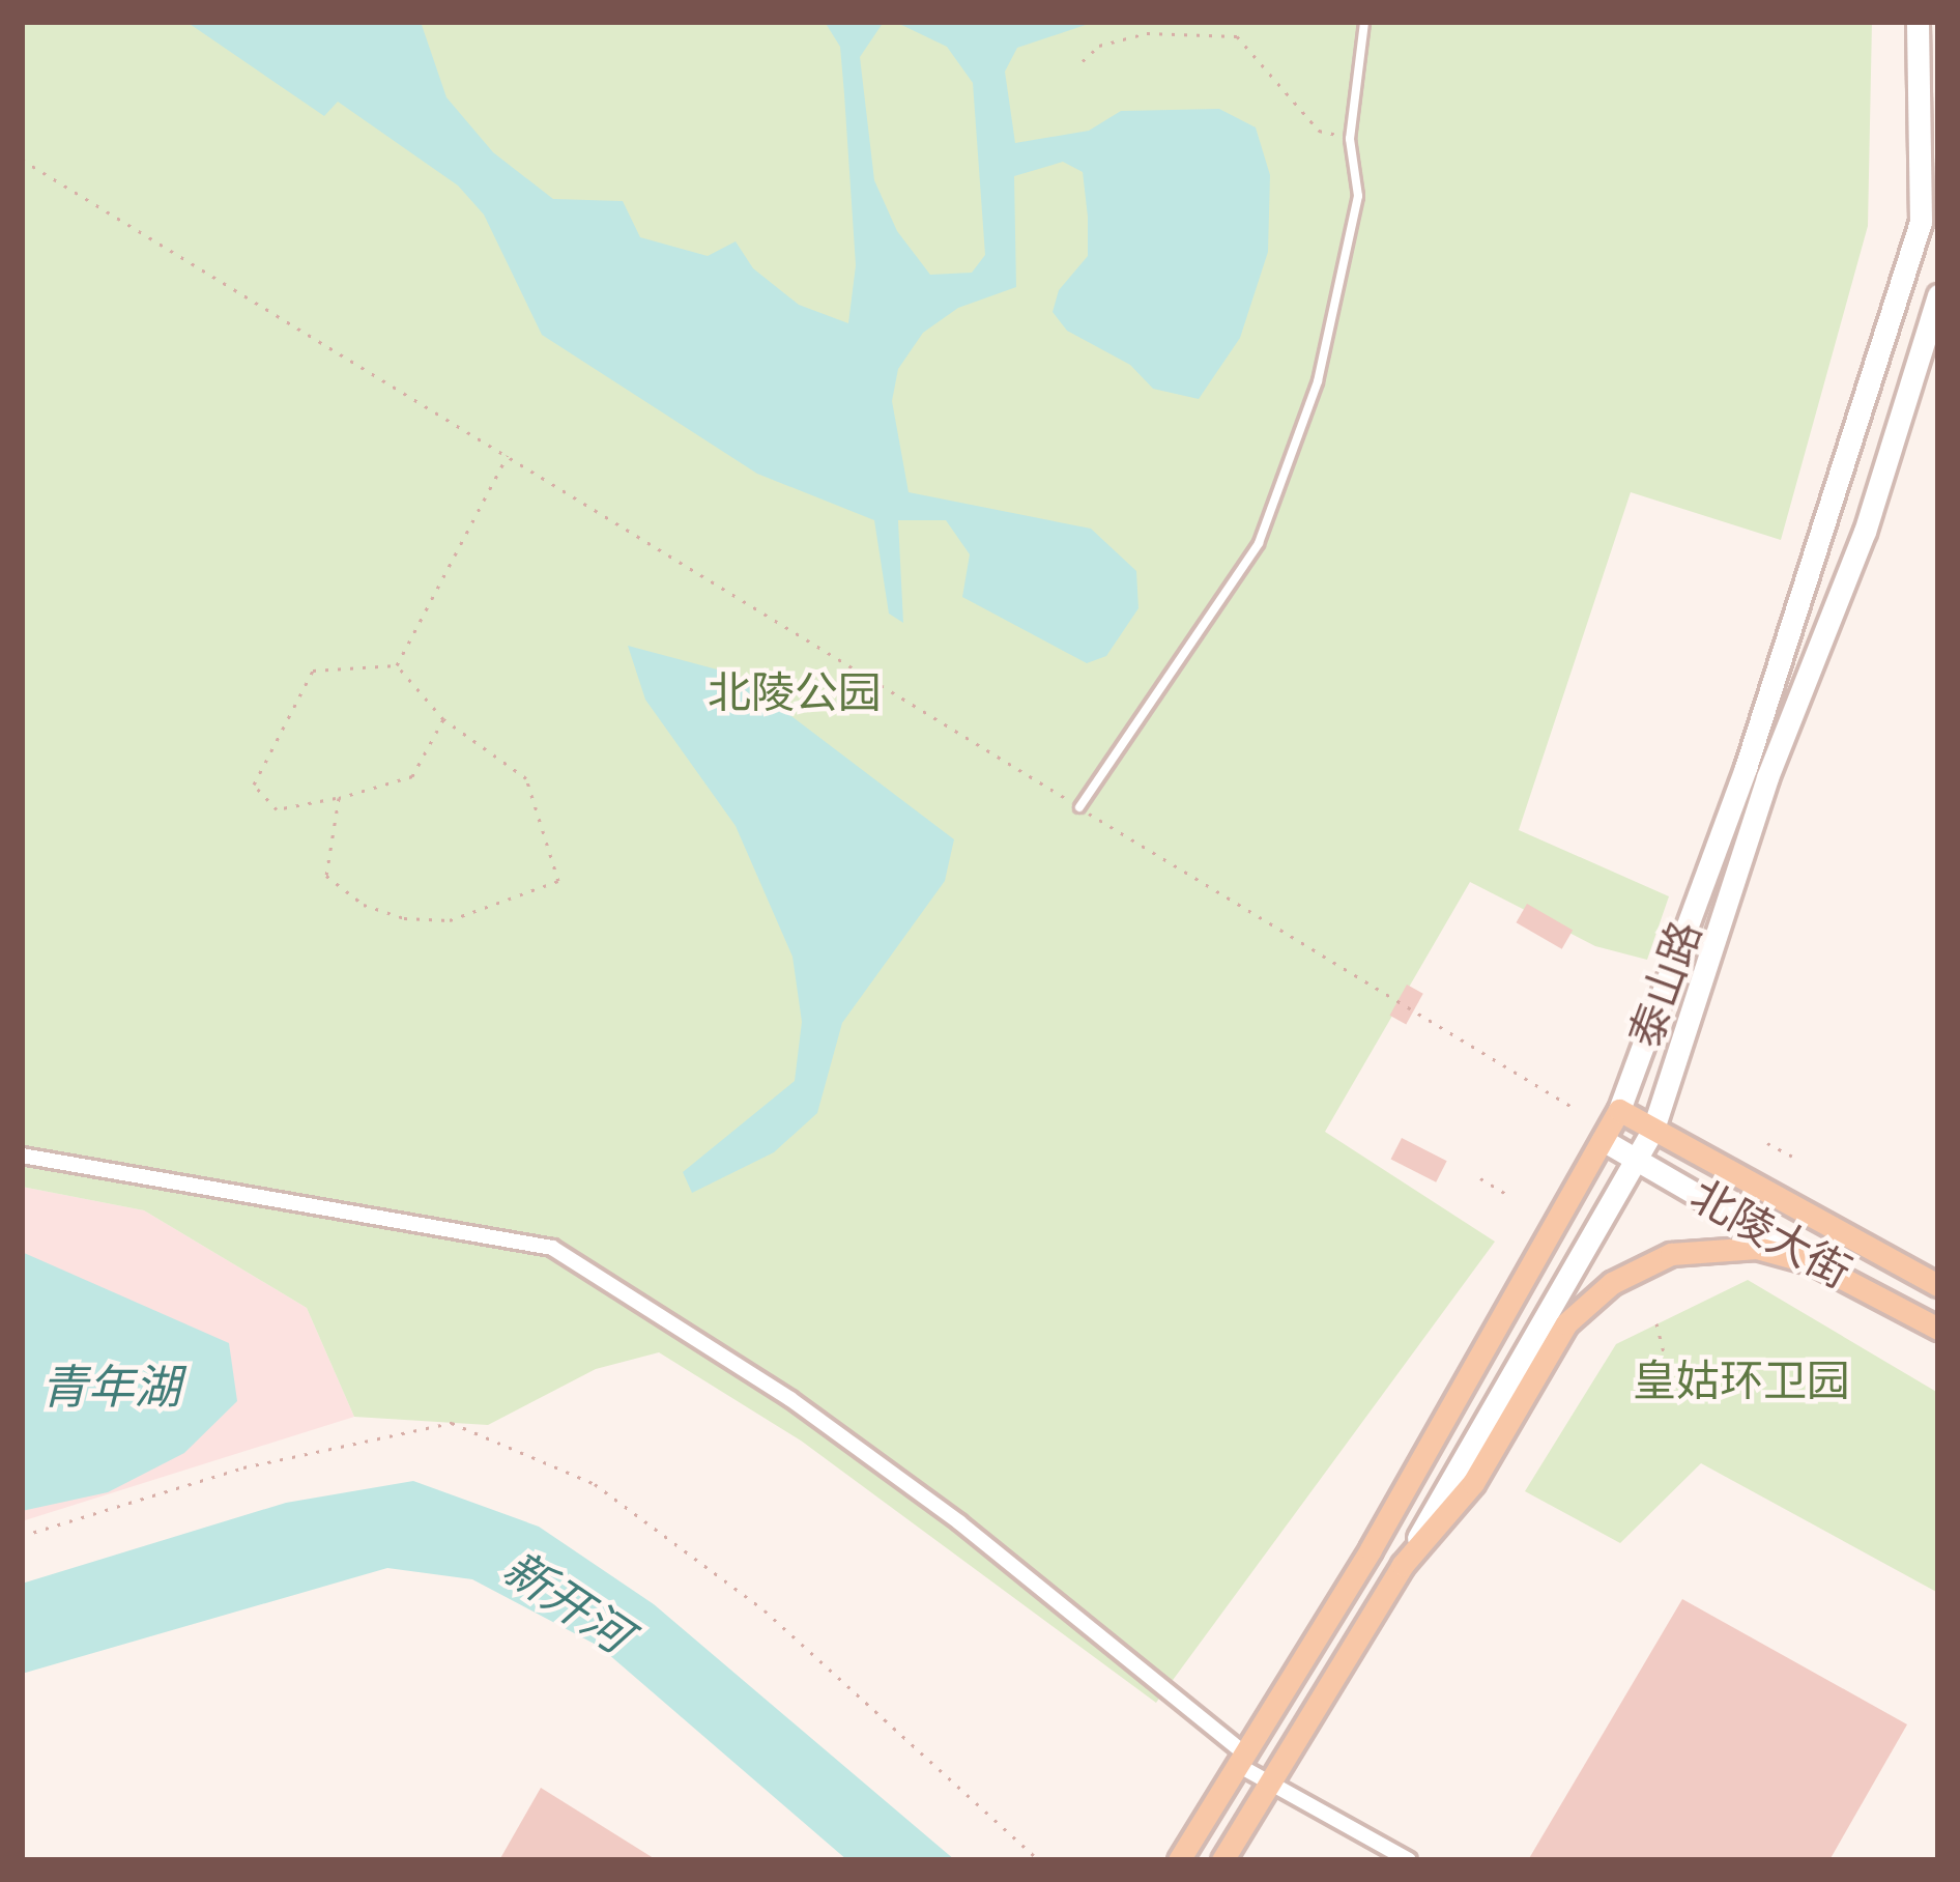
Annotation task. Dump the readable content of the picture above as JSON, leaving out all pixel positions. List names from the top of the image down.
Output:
{
  "streets": {
    "main road": ["泰山路", "北陵大街"]
  },
  "crossings": [
    ["泰山路", "北陵大街"]
  ],
  "water": ["青年湖", "新开河"],
  "parks": ["北陵公园", "皇姑环卫园"]
}
